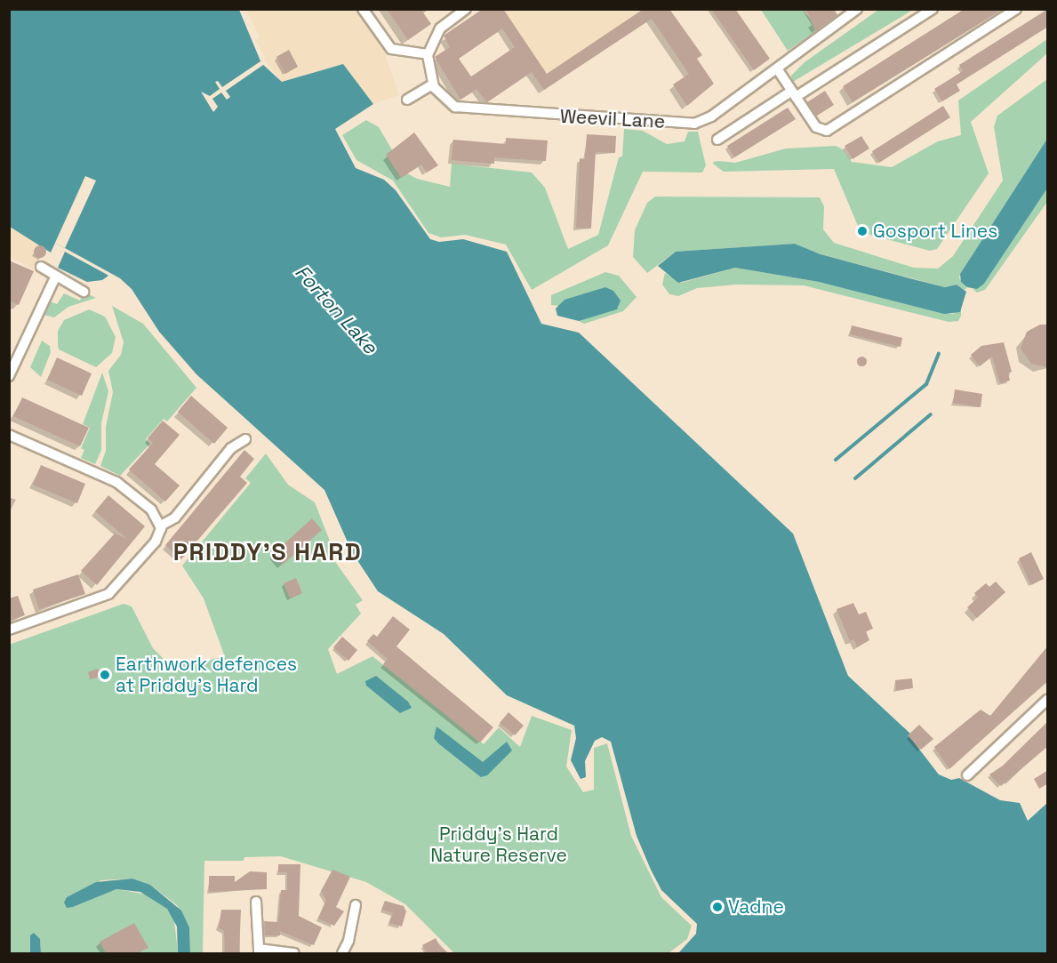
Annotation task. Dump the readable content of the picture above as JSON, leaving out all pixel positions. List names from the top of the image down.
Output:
{
  "streets": {
    "street": ["Weevil Lane"]
  },
  "districts": ["PRIDDY'S HARD"],
  "water": ["Forton Lake"],
  "parks": ["Priddy's Hard Nature Reserve"],
  "places": ["Gosport Lines", "Earthwork defences at Priddy's Hard", "Vadne"]
}
